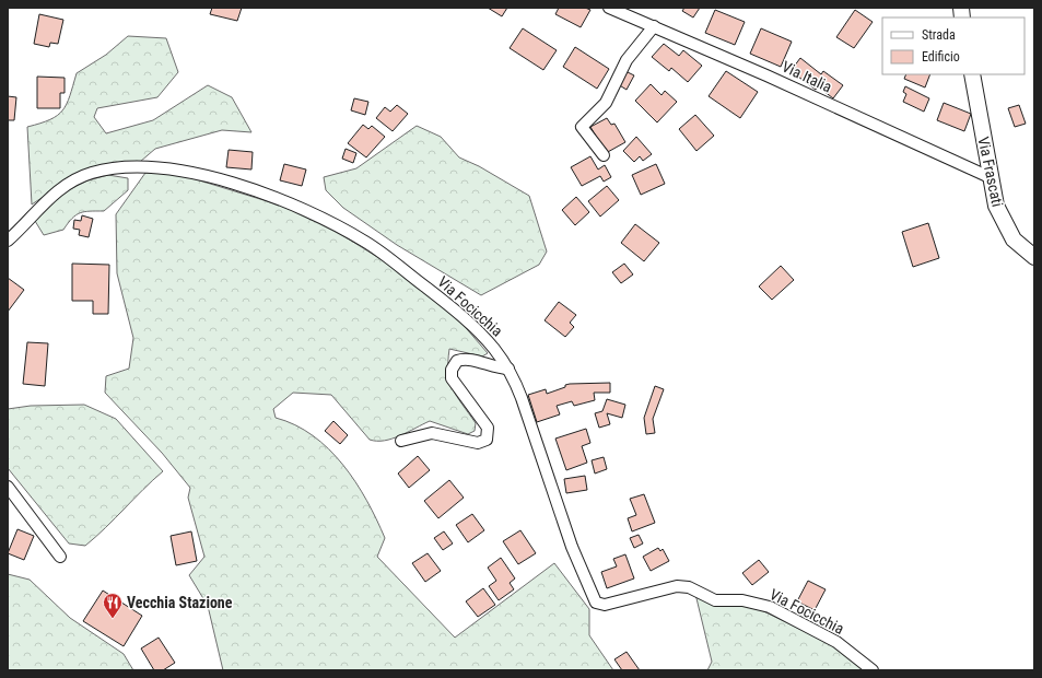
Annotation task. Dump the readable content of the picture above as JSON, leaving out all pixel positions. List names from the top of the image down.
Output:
{
  "streets": {
    "main road": ["Via Frascati"],
    "street": ["Via Italia", "Via Focicchia"]
  },
  "crossings": [
    ["Via Italia", "Via Frascati"]
  ],
  "places": {
    "restaurant": ["Vecchia Stazione"]
  },
  "legend": ["Strada", "Edificio"]
}
